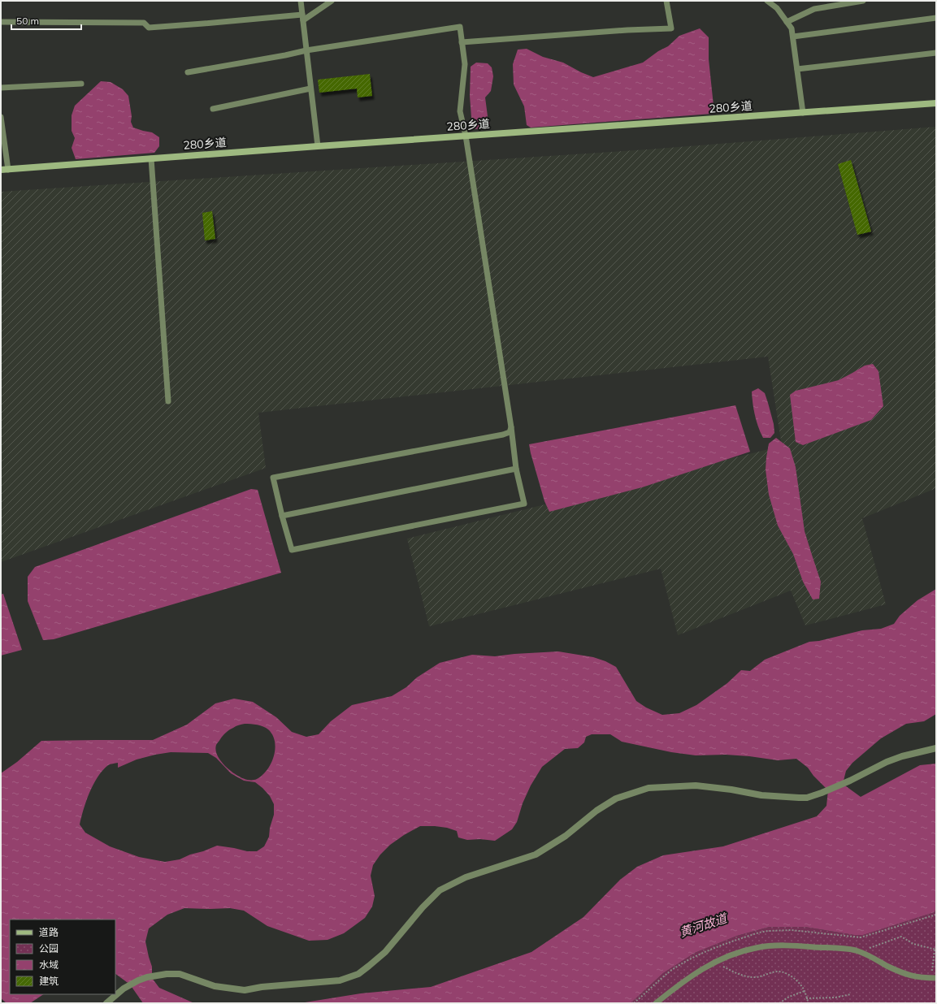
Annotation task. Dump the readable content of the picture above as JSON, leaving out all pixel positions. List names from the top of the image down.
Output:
{
  "streets": {
    "street": ["280乡道"]
  },
  "water": ["黄河故道"],
  "legend": [
    "道路",
    "公园",
    "水域",
    "建筑"
  ],
  "scale_bar": "50 m"
}
